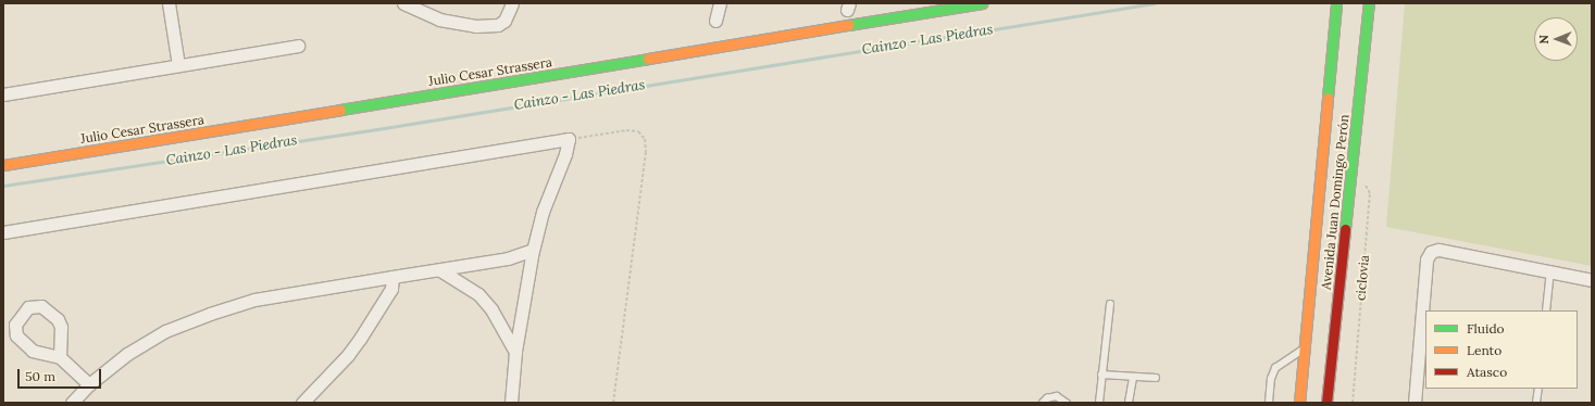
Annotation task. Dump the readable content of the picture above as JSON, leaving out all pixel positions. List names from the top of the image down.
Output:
{
  "streets": {
    "street": ["Julio Cesar Strassera", "Avenida Juan Domingo Perón"],
    "path": ["ciclovia"]
  },
  "water": ["Cainzo - Las Piedras"],
  "legend": ["Fluido", "Lento", "Atasco"],
  "scale_bar": "50 m",
  "north": "left"
}
